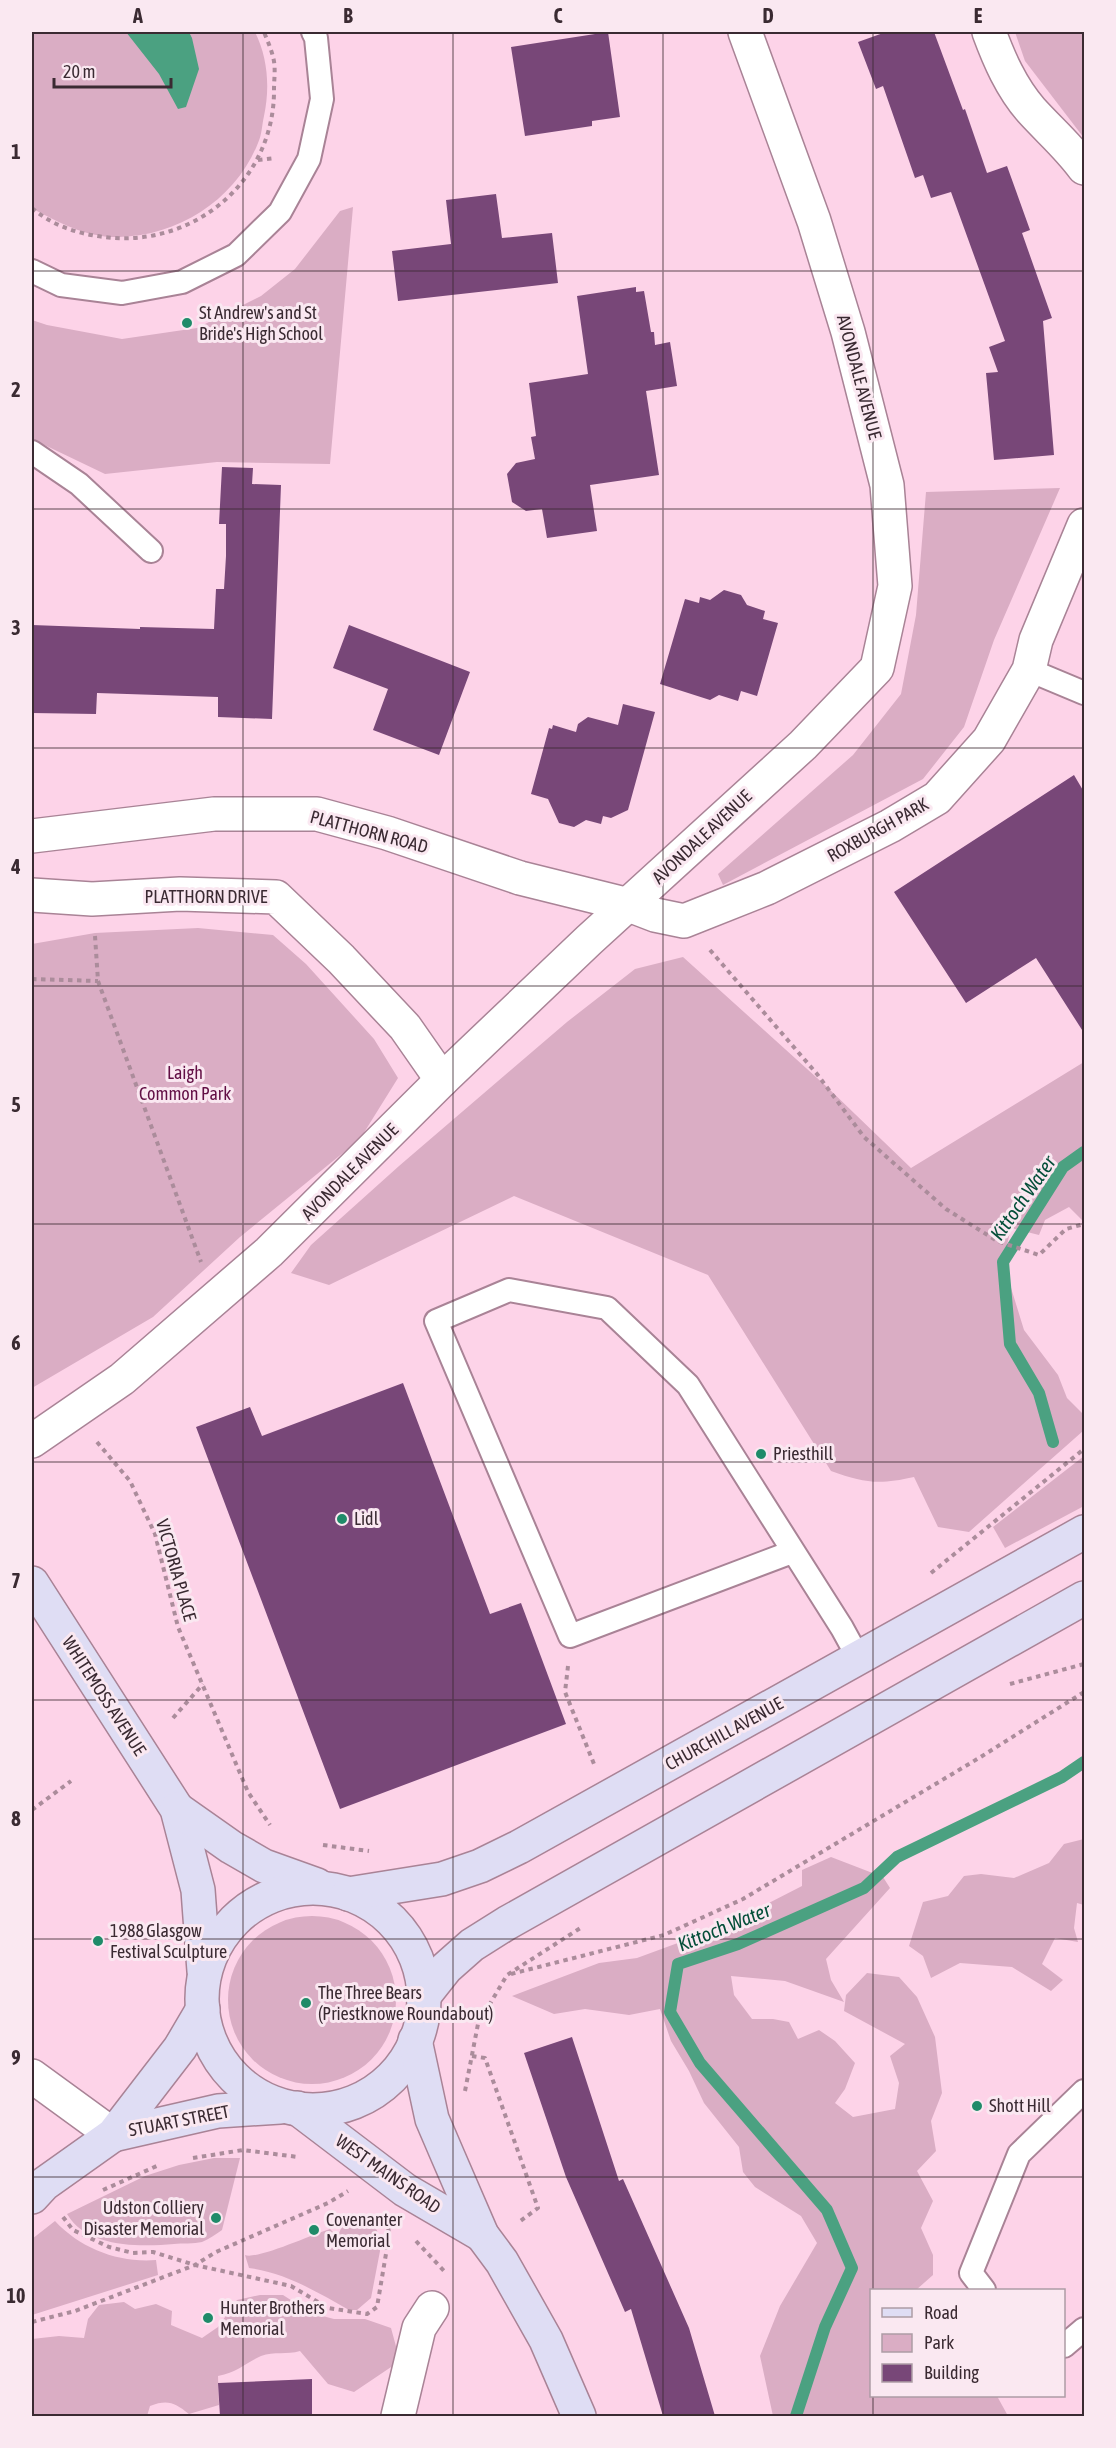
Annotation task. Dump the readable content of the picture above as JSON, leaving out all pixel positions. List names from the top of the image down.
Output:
{
  "streets": {
    "street": [
      "AVONDALE AVENUE",
      "ROXBURGH PARK",
      "PLATTHORN ROAD",
      "PLATTHORN DRIVE",
      "WHITEMOSS AVENUE",
      "CHURCHILL AVENUE",
      "STUART STREET",
      "WEST MAINS ROAD"
    ],
    "path": ["VICTORIA PLACE"]
  },
  "crossings": [
    ["AVONDALE AVENUE", "PLATTHORN ROAD"],
    ["AVONDALE AVENUE", "PLATTHORN DRIVE"],
    ["AVONDALE AVENUE", "VICTORIA PLACE"],
    ["WHITEMOSS AVENUE", "CHURCHILL AVENUE"],
    ["WHITEMOSS AVENUE", "STUART STREET"],
    ["WHITEMOSS AVENUE", "WEST MAINS ROAD"],
    ["CHURCHILL AVENUE", "WEST MAINS ROAD"],
    ["STUART STREET", "WEST MAINS ROAD"]
  ],
  "water": ["Kittoch Water"],
  "parks": ["Laigh Common Park"],
  "places": [
    "St Andrew's and St Bride's High School",
    "Priesthill",
    "Lidl",
    "1988 Glasgow Festival Sculpture",
    "The Three Bears (Priestknowe Roundabout)",
    "Shott Hill",
    "Udston Colliery Disaster Memorial",
    "Covenanter Memorial",
    "Hunter Brothers Memorial"
  ],
  "legend": ["Road", "Park", "Building"],
  "scale_bar": "20 m",
  "grid": {
    "columns": [
      "A",
      "B",
      "C",
      "D",
      "E"
    ],
    "rows": [
      "1",
      "2",
      "3",
      "4",
      "5",
      "6",
      "7",
      "8",
      "9",
      "10"
    ]
  }
}
